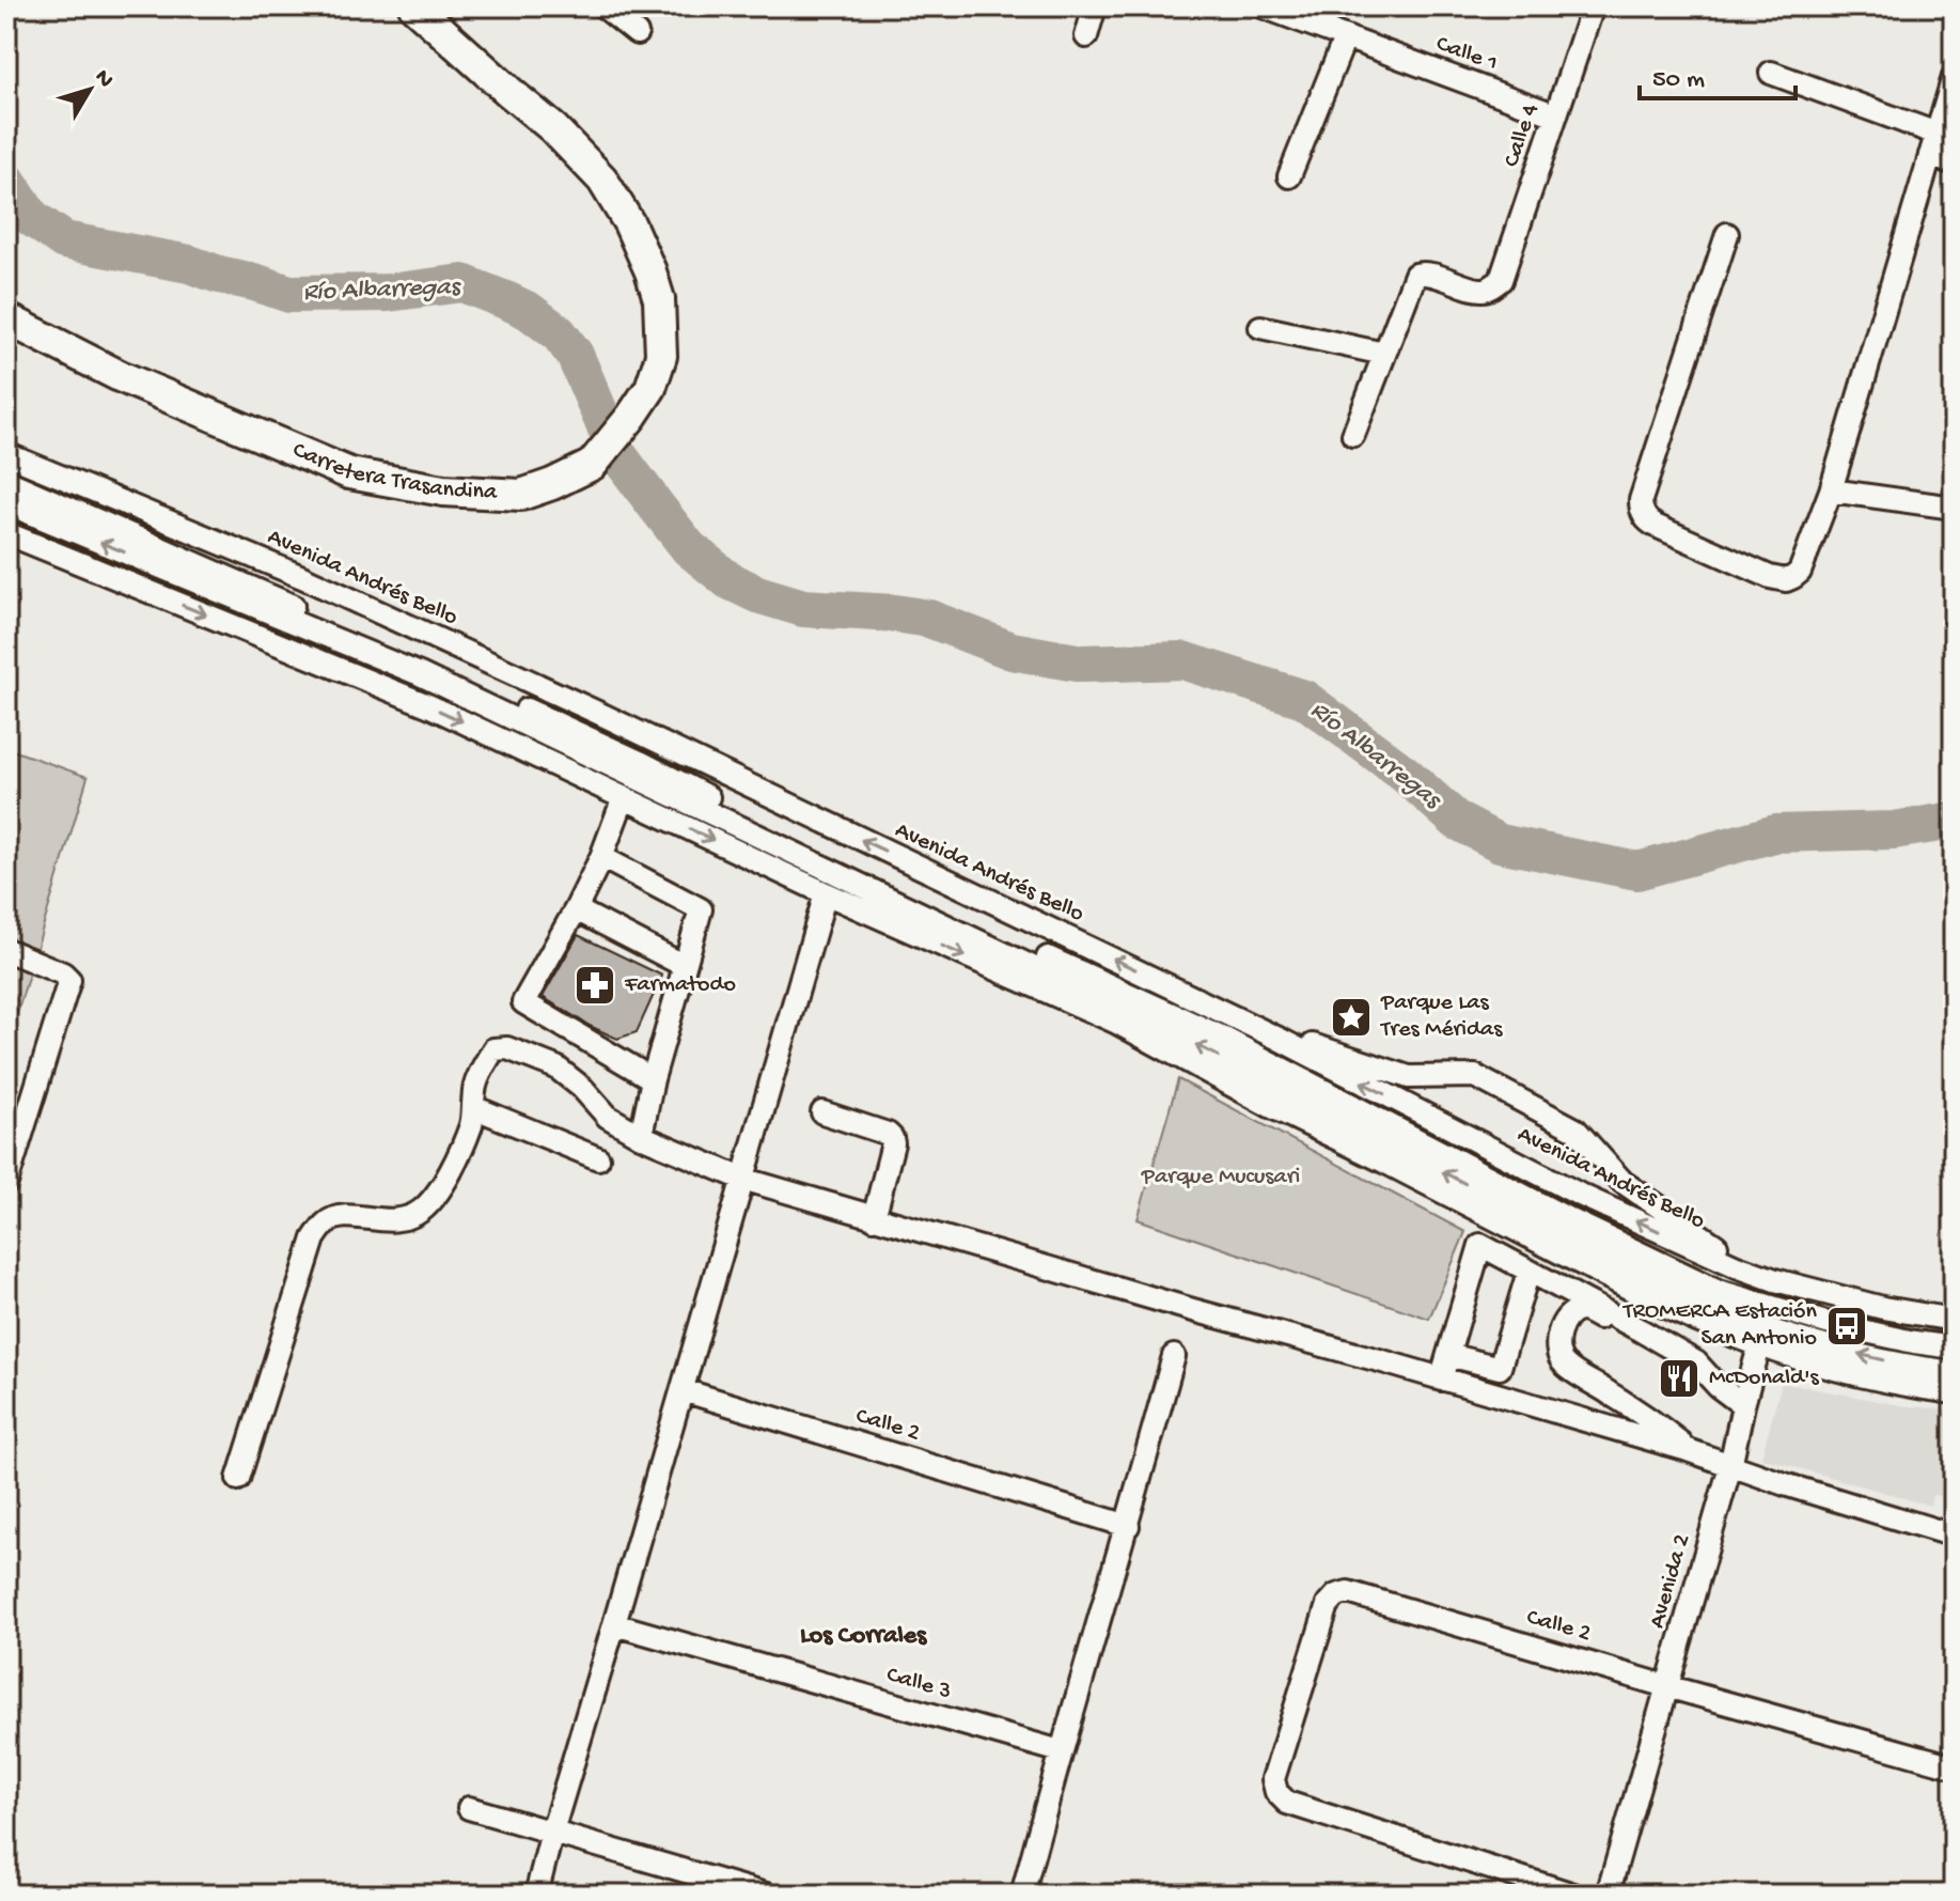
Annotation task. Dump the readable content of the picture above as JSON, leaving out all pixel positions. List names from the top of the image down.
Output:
{
  "streets": {
    "highway": ["Carretera Trasandina"],
    "street": [
      "Calle 1",
      "Calle 4",
      "Avenida Andrés Bello",
      "Calle 2",
      "Avenida 2",
      "Calle 3"
    ]
  },
  "crossings": [
    ["Calle 1", "Calle 4"],
    ["Avenida Andrés Bello", "Avenida 2"],
    ["Calle 2", "Avenida 2"]
  ],
  "districts": ["Los Corrales"],
  "water": ["Río Albarregas"],
  "parks": ["Parque Mucusari"],
  "places": {
    "pharmacy": ["Farmatodo"],
    "place": ["Parque Las Tres Méridas"],
    "bus stop": ["TROMERCA Estación San Antonio"],
    "restaurant": ["McDonald's"]
  },
  "scale_bar": "50 m",
  "north": "top right"
}
